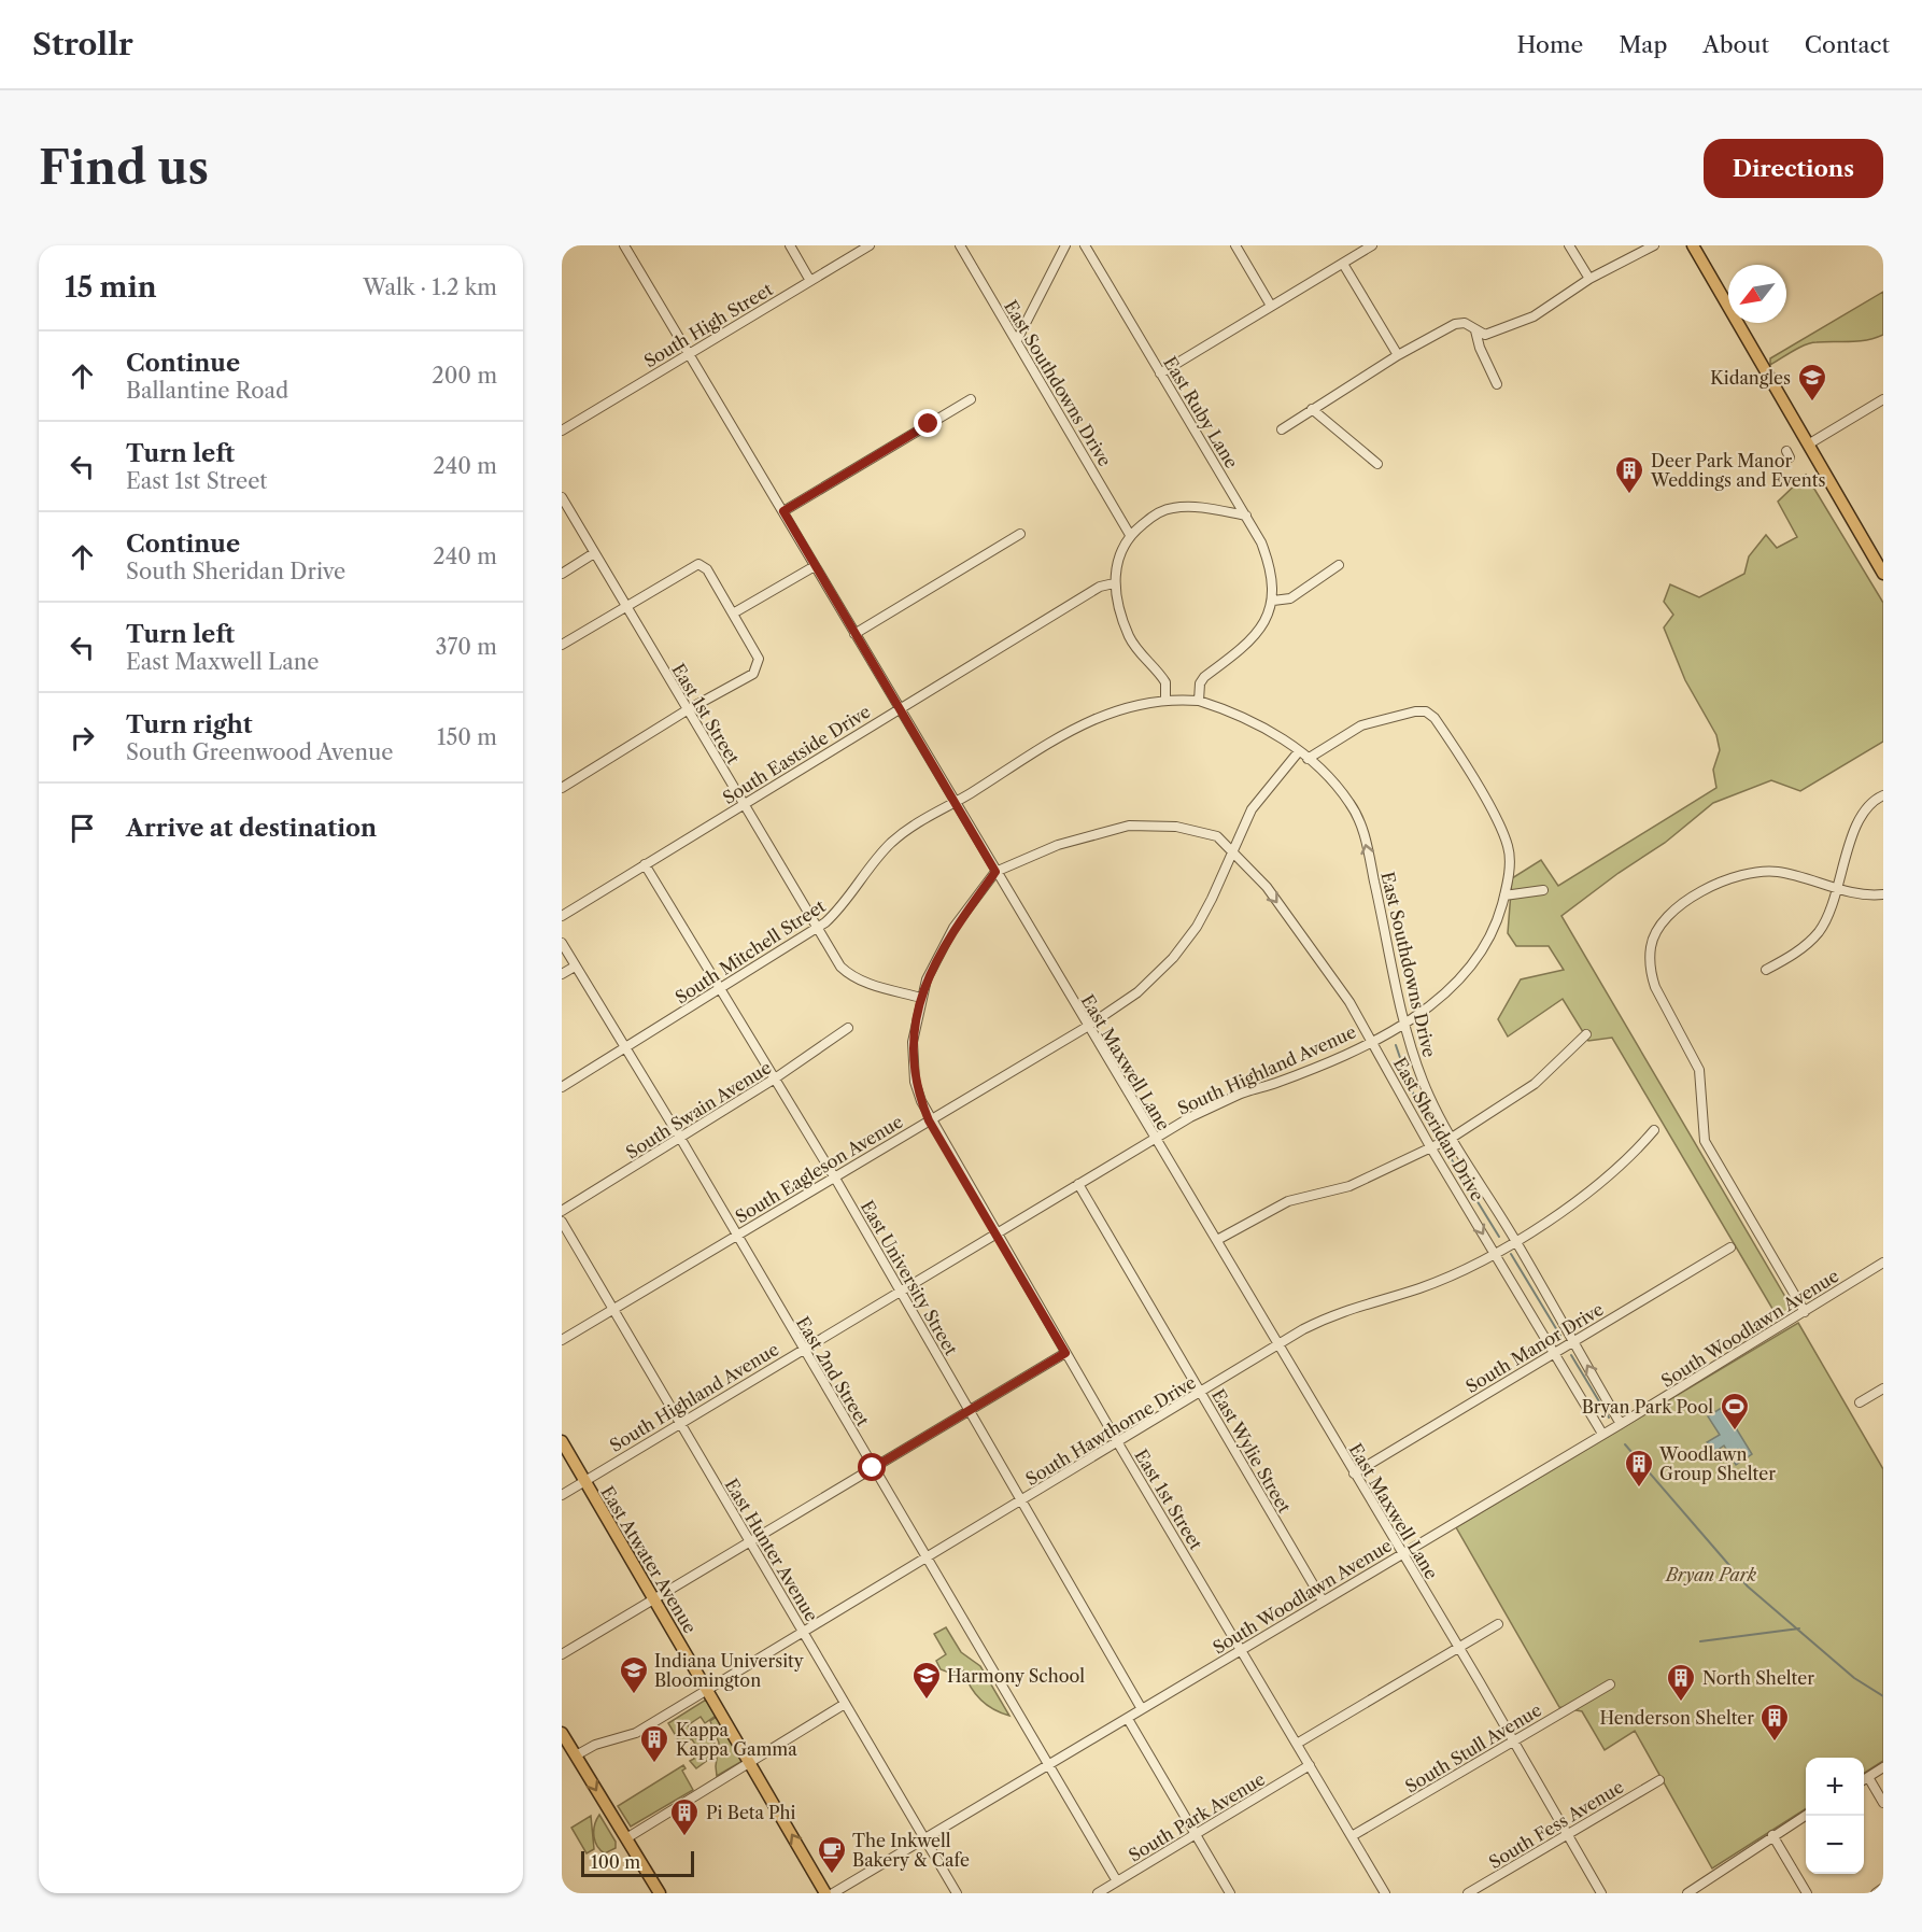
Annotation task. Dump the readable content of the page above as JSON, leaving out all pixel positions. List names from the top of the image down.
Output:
{
  "streets": {
    "main road": ["East Atwater Avenue"],
    "street": [
      "South High Street",
      "East Southdowns Drive",
      "East Ruby Lane",
      "East 1st Street",
      "South Eastside Drive",
      "South Mitchell Street",
      "East Maxwell Lane",
      "South Highland Avenue",
      "South Swain Avenue",
      "East Sheridan Drive",
      "South Eagleson Avenue",
      "East University Street",
      "South Woodlawn Avenue",
      "South Manor Drive",
      "East 2nd Street",
      "South Hawthorne Drive",
      "East Wylie Street",
      "East Hunter Avenue",
      "South Stull Avenue",
      "South Park Avenue",
      "South Fess Avenue"
    ]
  },
  "crossings": [
    ["South High Street", "East Maxwell Lane"],
    ["East Southdowns Drive", "South Mitchell Street"],
    ["East Southdowns Drive", "South Highland Avenue"],
    ["East Southdowns Drive", "South Eagleson Avenue"],
    ["East Southdowns Drive", "South Woodlawn Avenue"],
    ["East Southdowns Drive", "South Manor Drive"],
    ["East Southdowns Drive", "South Hawthorne Drive"],
    ["East 1st Street", "South Eastside Drive"],
    ["East 1st Street", "South Mitchell Street"],
    ["East 1st Street", "East Maxwell Lane"],
    ["East 1st Street", "South Highland Avenue"],
    ["East 1st Street", "East Sheridan Drive"],
    ["East 1st Street", "South Eagleson Avenue"],
    ["East 1st Street", "South Woodlawn Avenue"],
    ["East 1st Street", "South Hawthorne Drive"],
    ["East 1st Street", "South Stull Avenue"],
    ["East 1st Street", "South Park Avenue"],
    ["South Eastside Drive", "East Maxwell Lane"],
    ["South Eastside Drive", "East University Street"],
    ["South Mitchell Street", "East Maxwell Lane"],
    ["South Mitchell Street", "East University Street"],
    ["South Mitchell Street", "East 2nd Street"],
    ["East Maxwell Lane", "South Highland Avenue"],
    ["East Maxwell Lane", "East Sheridan Drive"],
    ["East Maxwell Lane", "South Eagleson Avenue"],
    ["East Maxwell Lane", "South Woodlawn Avenue"],
    ["East Maxwell Lane", "South Manor Drive"],
    ["East Maxwell Lane", "South Hawthorne Drive"],
    ["East Maxwell Lane", "South Stull Avenue"],
    ["East Maxwell Lane", "South Fess Avenue"],
    ["South Highland Avenue", "East Sheridan Drive"],
    ["South Highland Avenue", "East University Street"],
    ["South Highland Avenue", "East 2nd Street"],
    ["South Highland Avenue", "East Wylie Street"],
    ["South Highland Avenue", "East Hunter Avenue"],
    ["South Highland Avenue", "East Atwater Avenue"],
    ["South Swain Avenue", "East University Street"],
    ["South Swain Avenue", "East 2nd Street"],
    ["East Sheridan Drive", "South Eagleson Avenue"],
    ["East Sheridan Drive", "South Woodlawn Avenue"],
    ["East Sheridan Drive", "South Manor Drive"],
    ["East Sheridan Drive", "South Hawthorne Drive"],
    ["South Eagleson Avenue", "East University Street"],
    ["South Eagleson Avenue", "East 2nd Street"],
    ["South Eagleson Avenue", "East Hunter Avenue"],
    ["East University Street", "South Woodlawn Avenue"],
    ["East University Street", "South Hawthorne Drive"],
    ["South Woodlawn Avenue", "East 2nd Street"],
    ["South Woodlawn Avenue", "East Wylie Street"],
    ["South Woodlawn Avenue", "East Hunter Avenue"],
    ["East 2nd Street", "South Hawthorne Drive"],
    ["East 2nd Street", "South Park Avenue"],
    ["South Hawthorne Drive", "East Wylie Street"],
    ["South Hawthorne Drive", "East Hunter Avenue"],
    ["South Hawthorne Drive", "East Atwater Avenue"]
  ],
  "one_way": ["East Sheridan Drive"],
  "parks": ["Bryan Park"],
  "places": {
    "school or university": ["Kidangles", "Indiana University Bloomington", "Harmony School"],
    "building": [
      "Deer Park Manor Weddings and Events",
      "Woodlawn Group Shelter",
      "North Shelter",
      "Henderson Shelter",
      "Kappa Kappa Gamma",
      "Pi Beta Phi"
    ],
    "sports": ["Bryan Park Pool"],
    "cafe": ["The Inkwell Bakery & Cafe"]
  },
  "scale_bar": "100 m",
  "north": "bottom left",
  "page": {
    "header": "Strollr",
    "nav": [
      "Home",
      "Map",
      "About",
      "Contact"
    ],
    "buttons": "Directions",
    "title": "Find us",
    "heading": ["15 min", "Walk · 1.2 km"],
    "list": [
      ["Continue", "Ballantine Road", "200 m"],
      ["Turn left", "East 1st Street", "240 m"],
      ["Continue", "South Sheridan Drive", "240 m"],
      ["Turn left", "East Maxwell Lane", "370 m"],
      ["Turn right", "South Greenwood Avenue", "150 m"],
      "Arrive at destination"
    ],
    "map_buttons": ["+", "−"],
    "scale": "100 m"
  }
}
